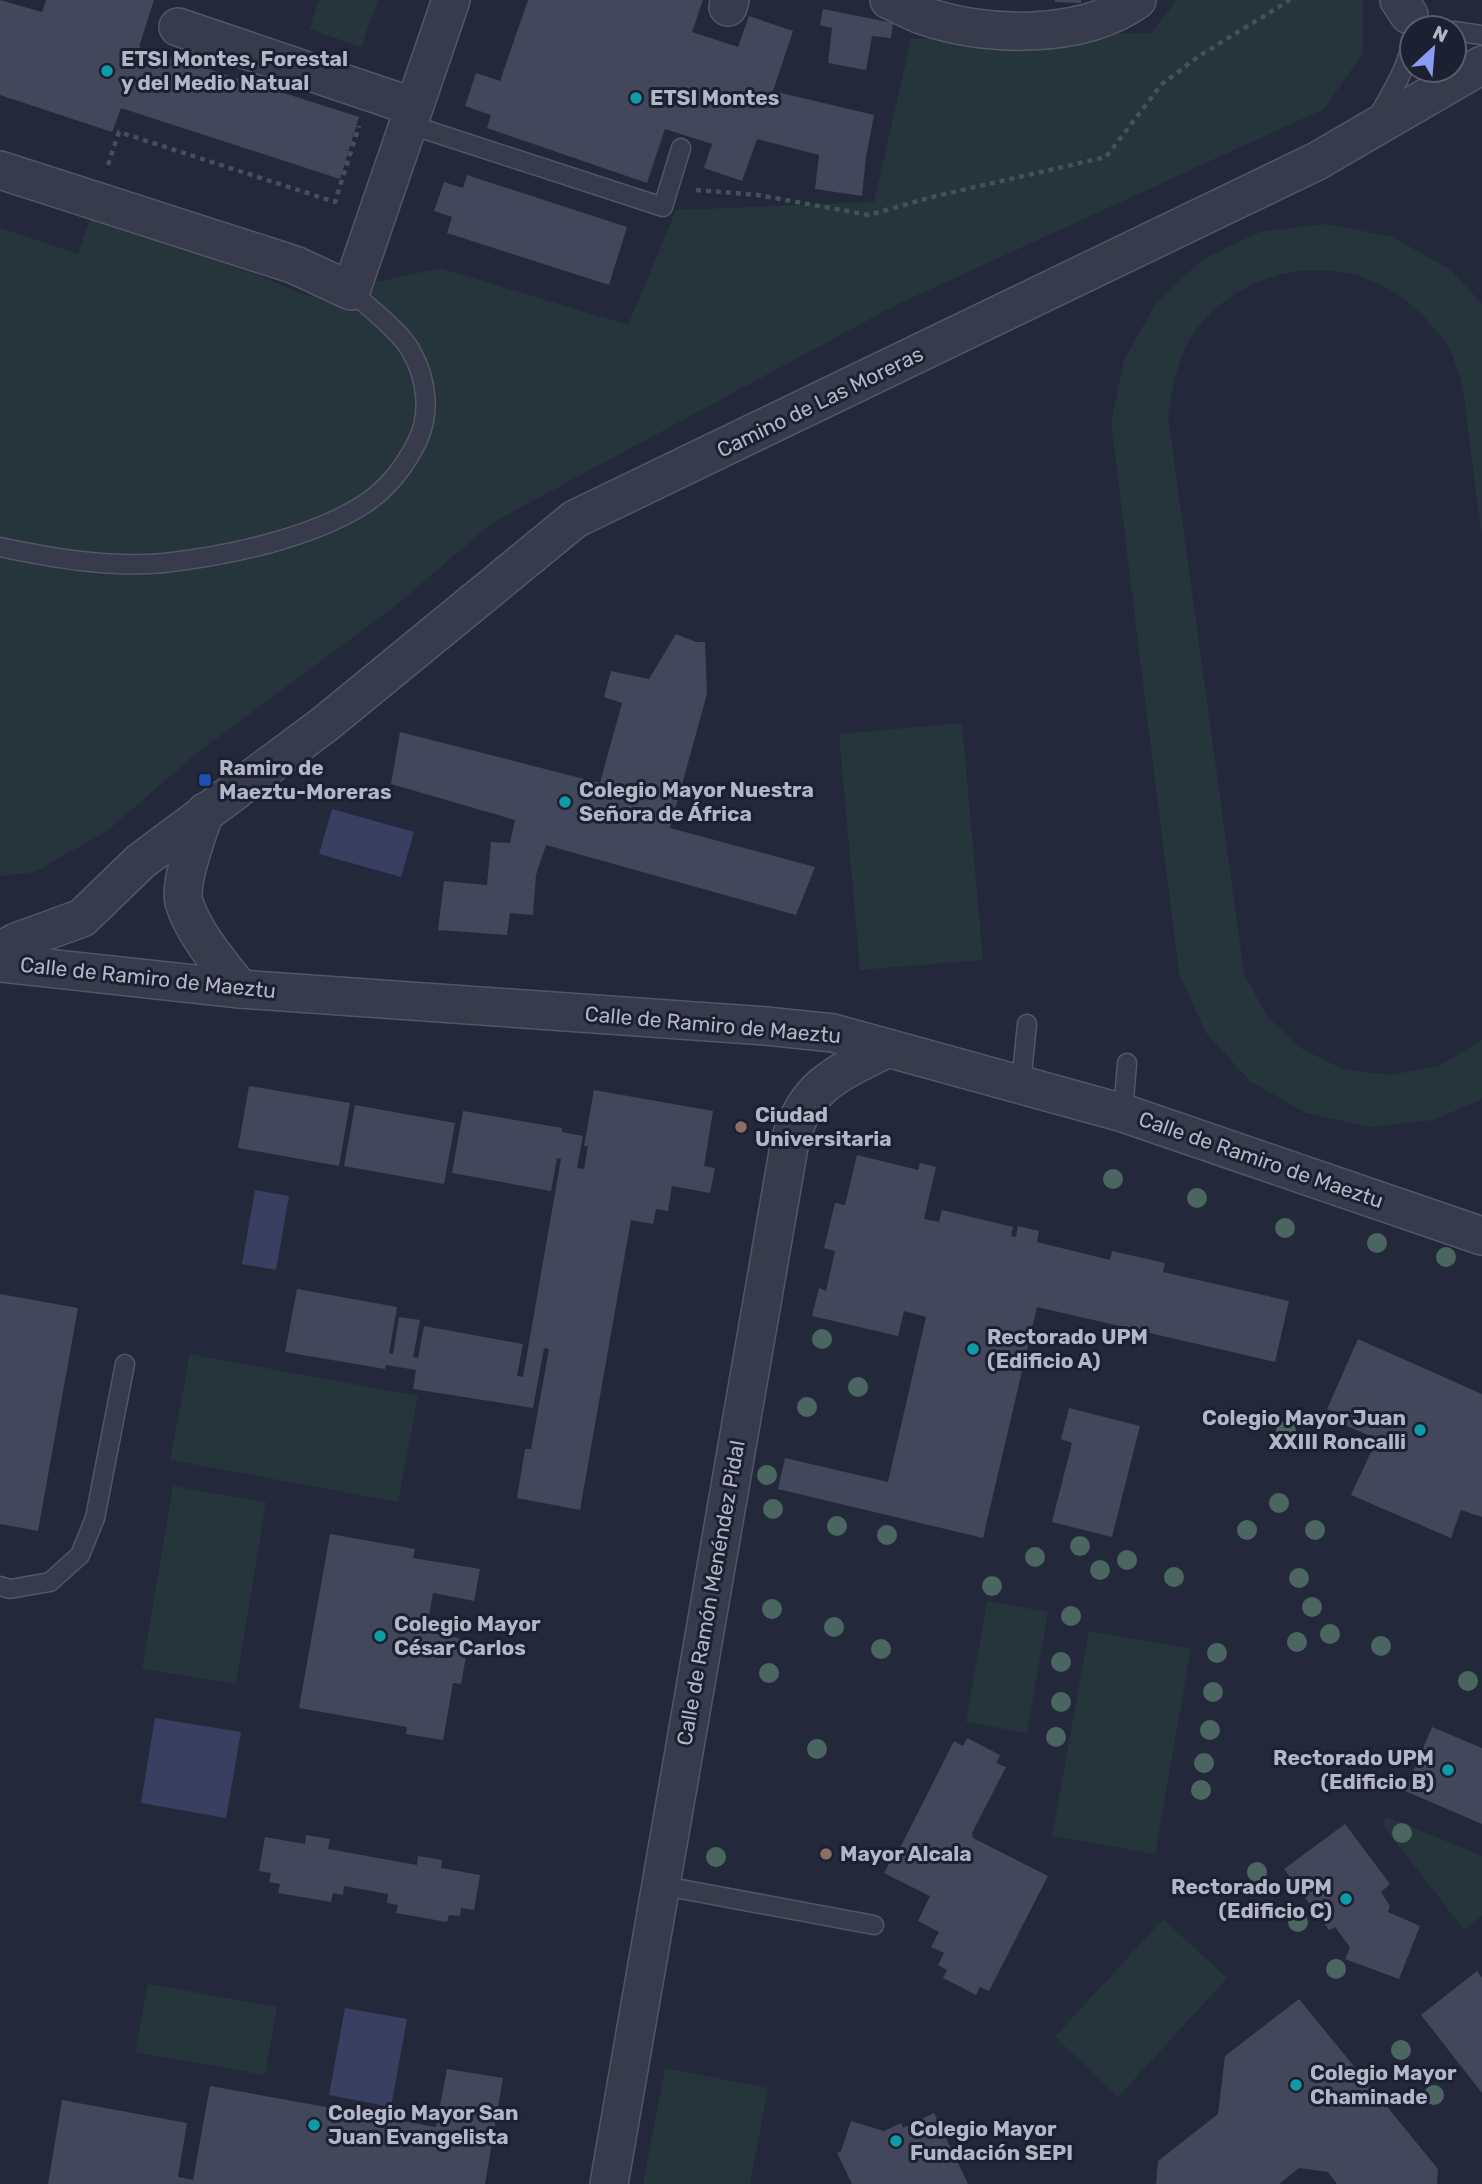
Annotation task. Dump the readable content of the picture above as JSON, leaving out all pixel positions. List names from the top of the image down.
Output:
{
  "streets": {
    "street": ["Camino de Las Moreras", "Calle de Ramiro de Maeztu", "Calle de Ramón Menéndez Pidal"]
  },
  "crossings": [
    ["Calle de Ramiro de Maeztu", "Calle de Ramón Menéndez Pidal"]
  ],
  "places": {
    "other": [
      "ETSI Montes, Forestal y del Medio Natual",
      "ETSI Montes",
      "Colegio Mayor Nuestra Señora de África",
      "Ciudad Universitaria",
      "Rectorado UPM (Edificio A)",
      "Colegio Mayor Juan XXIII Roncalli",
      "Colegio Mayor César Carlos",
      "Rectorado UPM (Edificio B)",
      "Mayor Alcala",
      "Rectorado UPM (Edificio C)",
      "Colegio Mayor Chaminade",
      "Colegio Mayor San Juan Evangelista",
      "Colegio Mayor Fundación SEPI"
    ],
    "transit": ["Ramiro de Maeztu-Moreras"]
  },
  "north": "top right"
}
